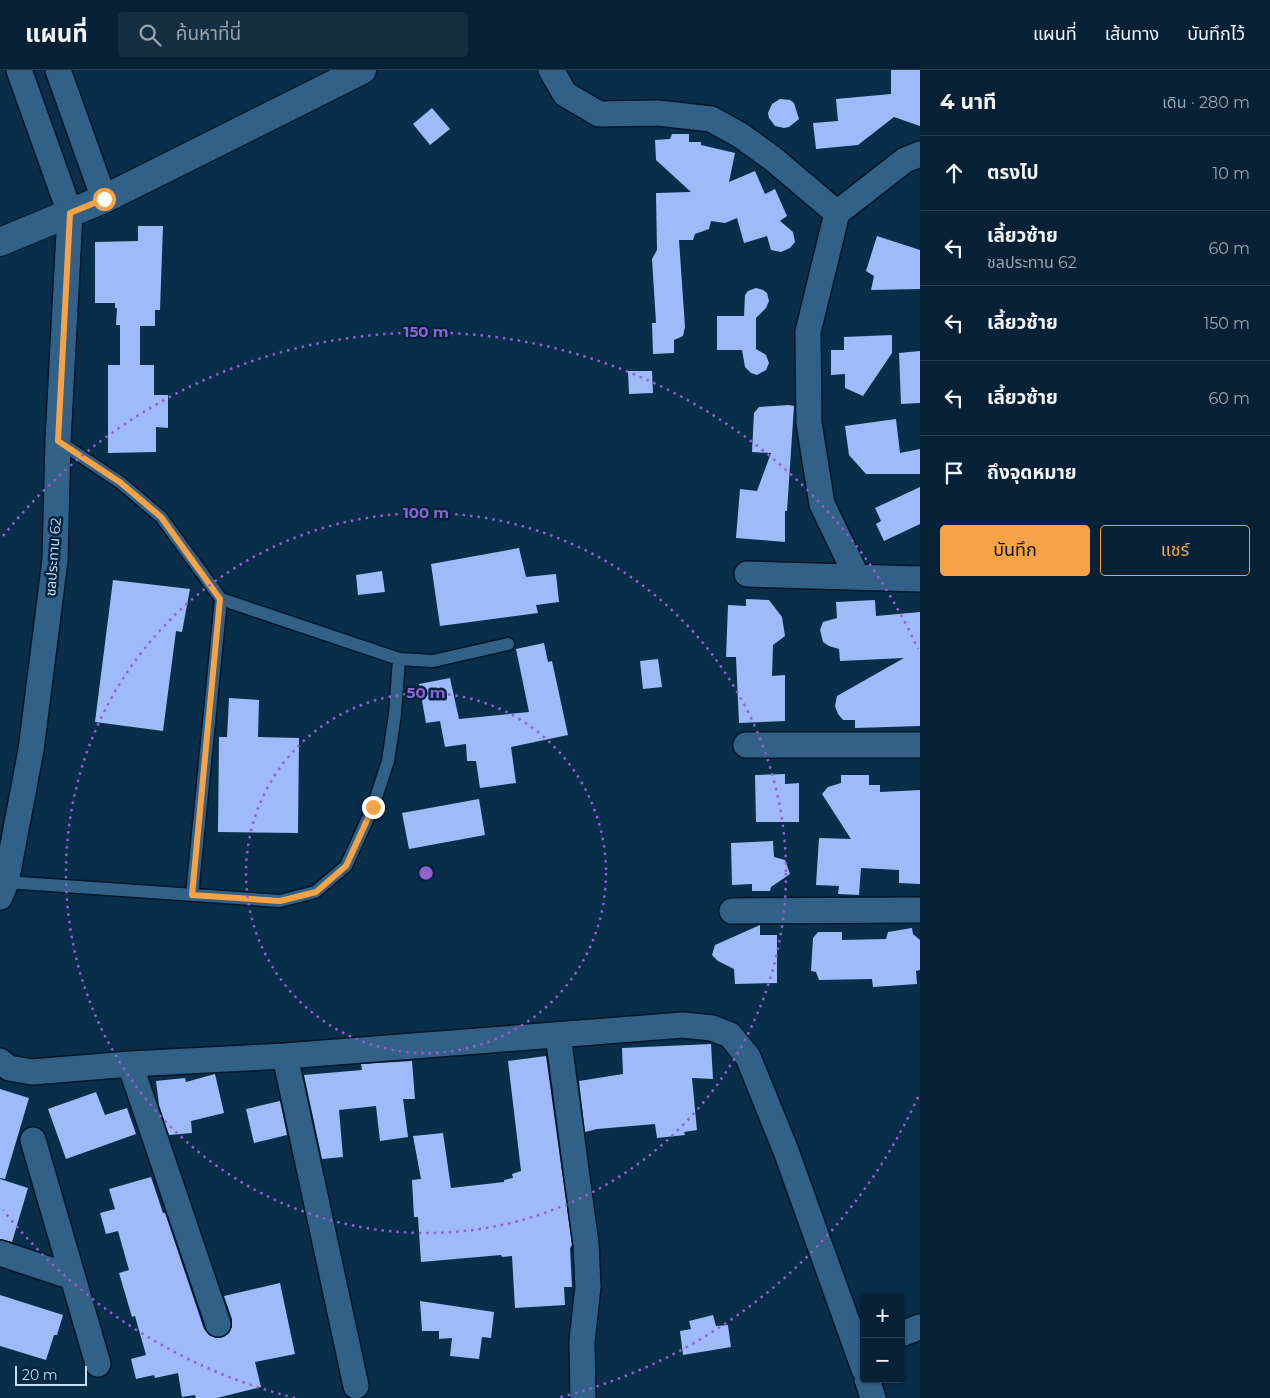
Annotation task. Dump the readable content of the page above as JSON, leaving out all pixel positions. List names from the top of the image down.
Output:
{
  "streets": {
    "street": ["ชลประทาน 62"]
  },
  "scale_bar": "20 m",
  "page": {
    "header": "แผนที่",
    "search": "ค้นหาที่นี่",
    "nav": ["แผนที่", "เส้นทาง", "บันทึกไว้"],
    "heading": ["4 นาที", "เดิน · 280 m"],
    "list": [
      ["ตรงไป", "10 m"],
      ["เลี้ยวซ้าย", "ชลประทาน 62", "60 m"],
      ["เลี้ยวซ้าย", "150 m"],
      ["เลี้ยวซ้าย", "60 m"],
      "ถึงจุดหมาย"
    ],
    "buttons": ["บันทึก", "แชร์"],
    "map_buttons": ["+", "−"],
    "scale": "20 m"
  },
  "rings": ["150 m", "100 m", "50 m"]
}
